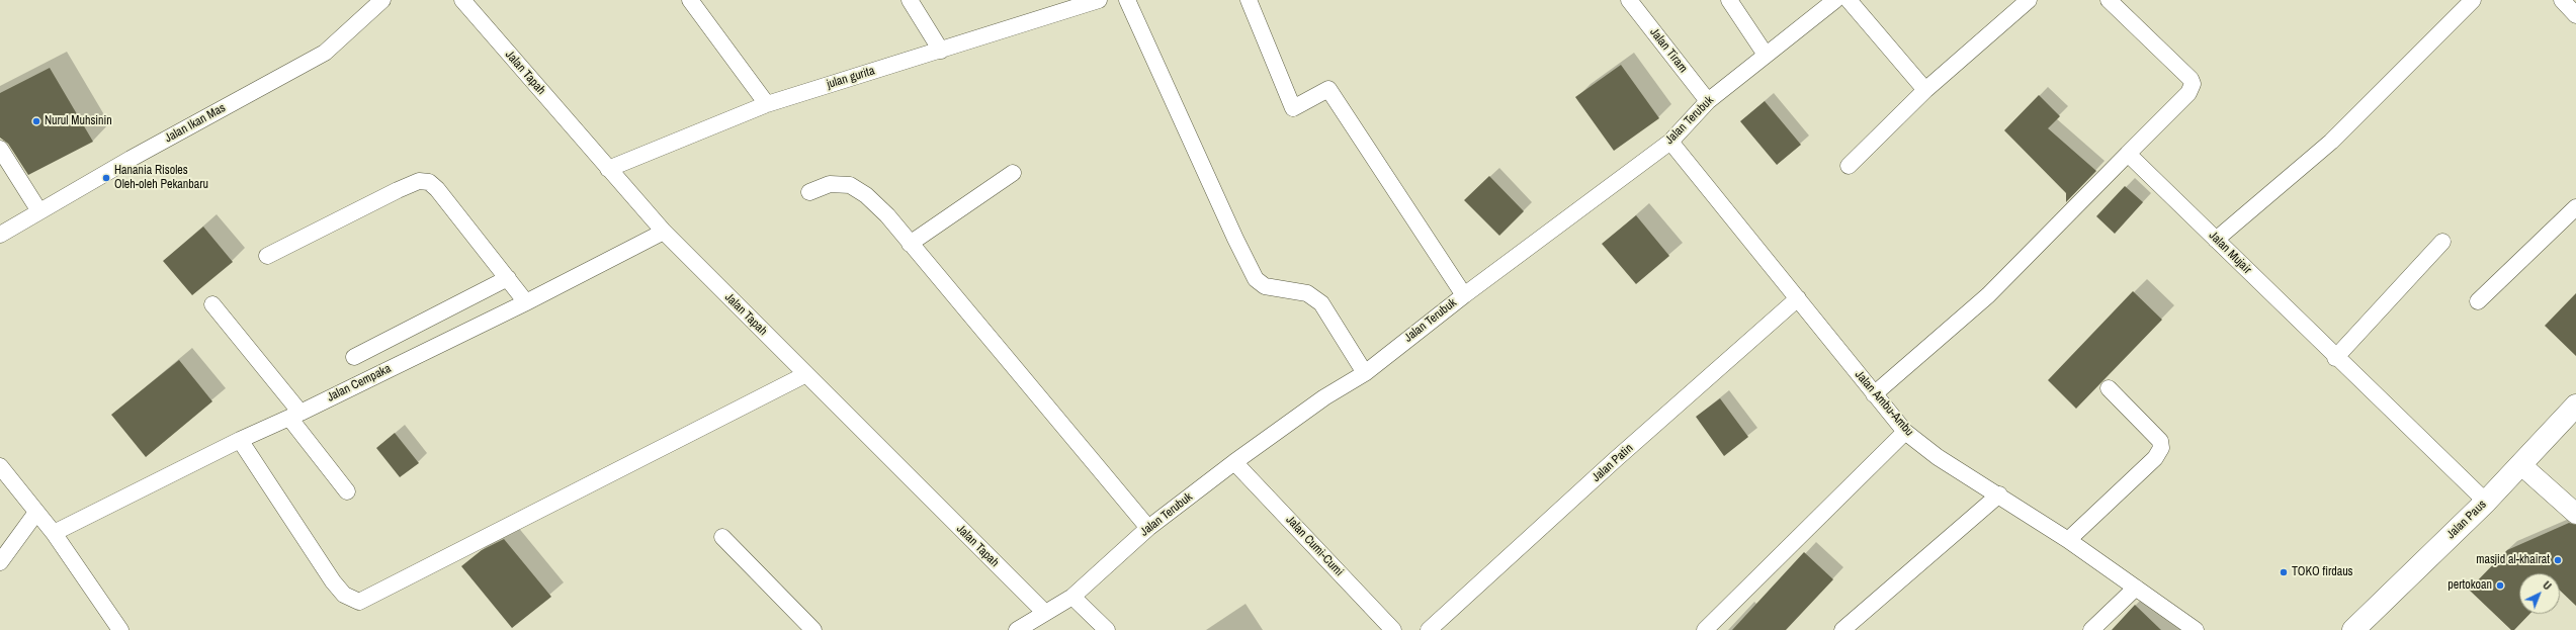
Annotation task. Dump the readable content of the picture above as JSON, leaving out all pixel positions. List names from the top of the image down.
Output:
{
  "streets": {
    "main road": ["Jalan Paus"],
    "street": [
      "Jalan Tiram",
      "Jalan Tapah",
      "julan gurita",
      "Jalan Terubuk",
      "Jalan Ikan Mas",
      "Jalan Mujair",
      "Jalan Cempaka",
      "Jalan Ambu-Ambu",
      "Jalan Patin",
      "Jalan Cumi-Cumi"
    ]
  },
  "crossings": [
    ["Jalan Tiram", "Jalan Terubuk"],
    ["Jalan Tapah", "julan gurita"],
    ["Jalan Tapah", "Jalan Terubuk"],
    ["Jalan Tapah", "Jalan Cempaka"],
    ["Jalan Terubuk", "Jalan Ambu-Ambu"],
    ["Jalan Terubuk", "Jalan Cumi-Cumi"],
    ["Jalan Mujair", "Jalan Paus"],
    ["Jalan Ambu-Ambu", "Jalan Patin"]
  ],
  "places": [
    "Nurul Muhsinin",
    "Hanania Risoles Oleh-oleh Pekanbaru",
    "masjid al-khairat",
    "TOKO firdaus",
    "pertokoan"
  ],
  "north": "top right"
}
